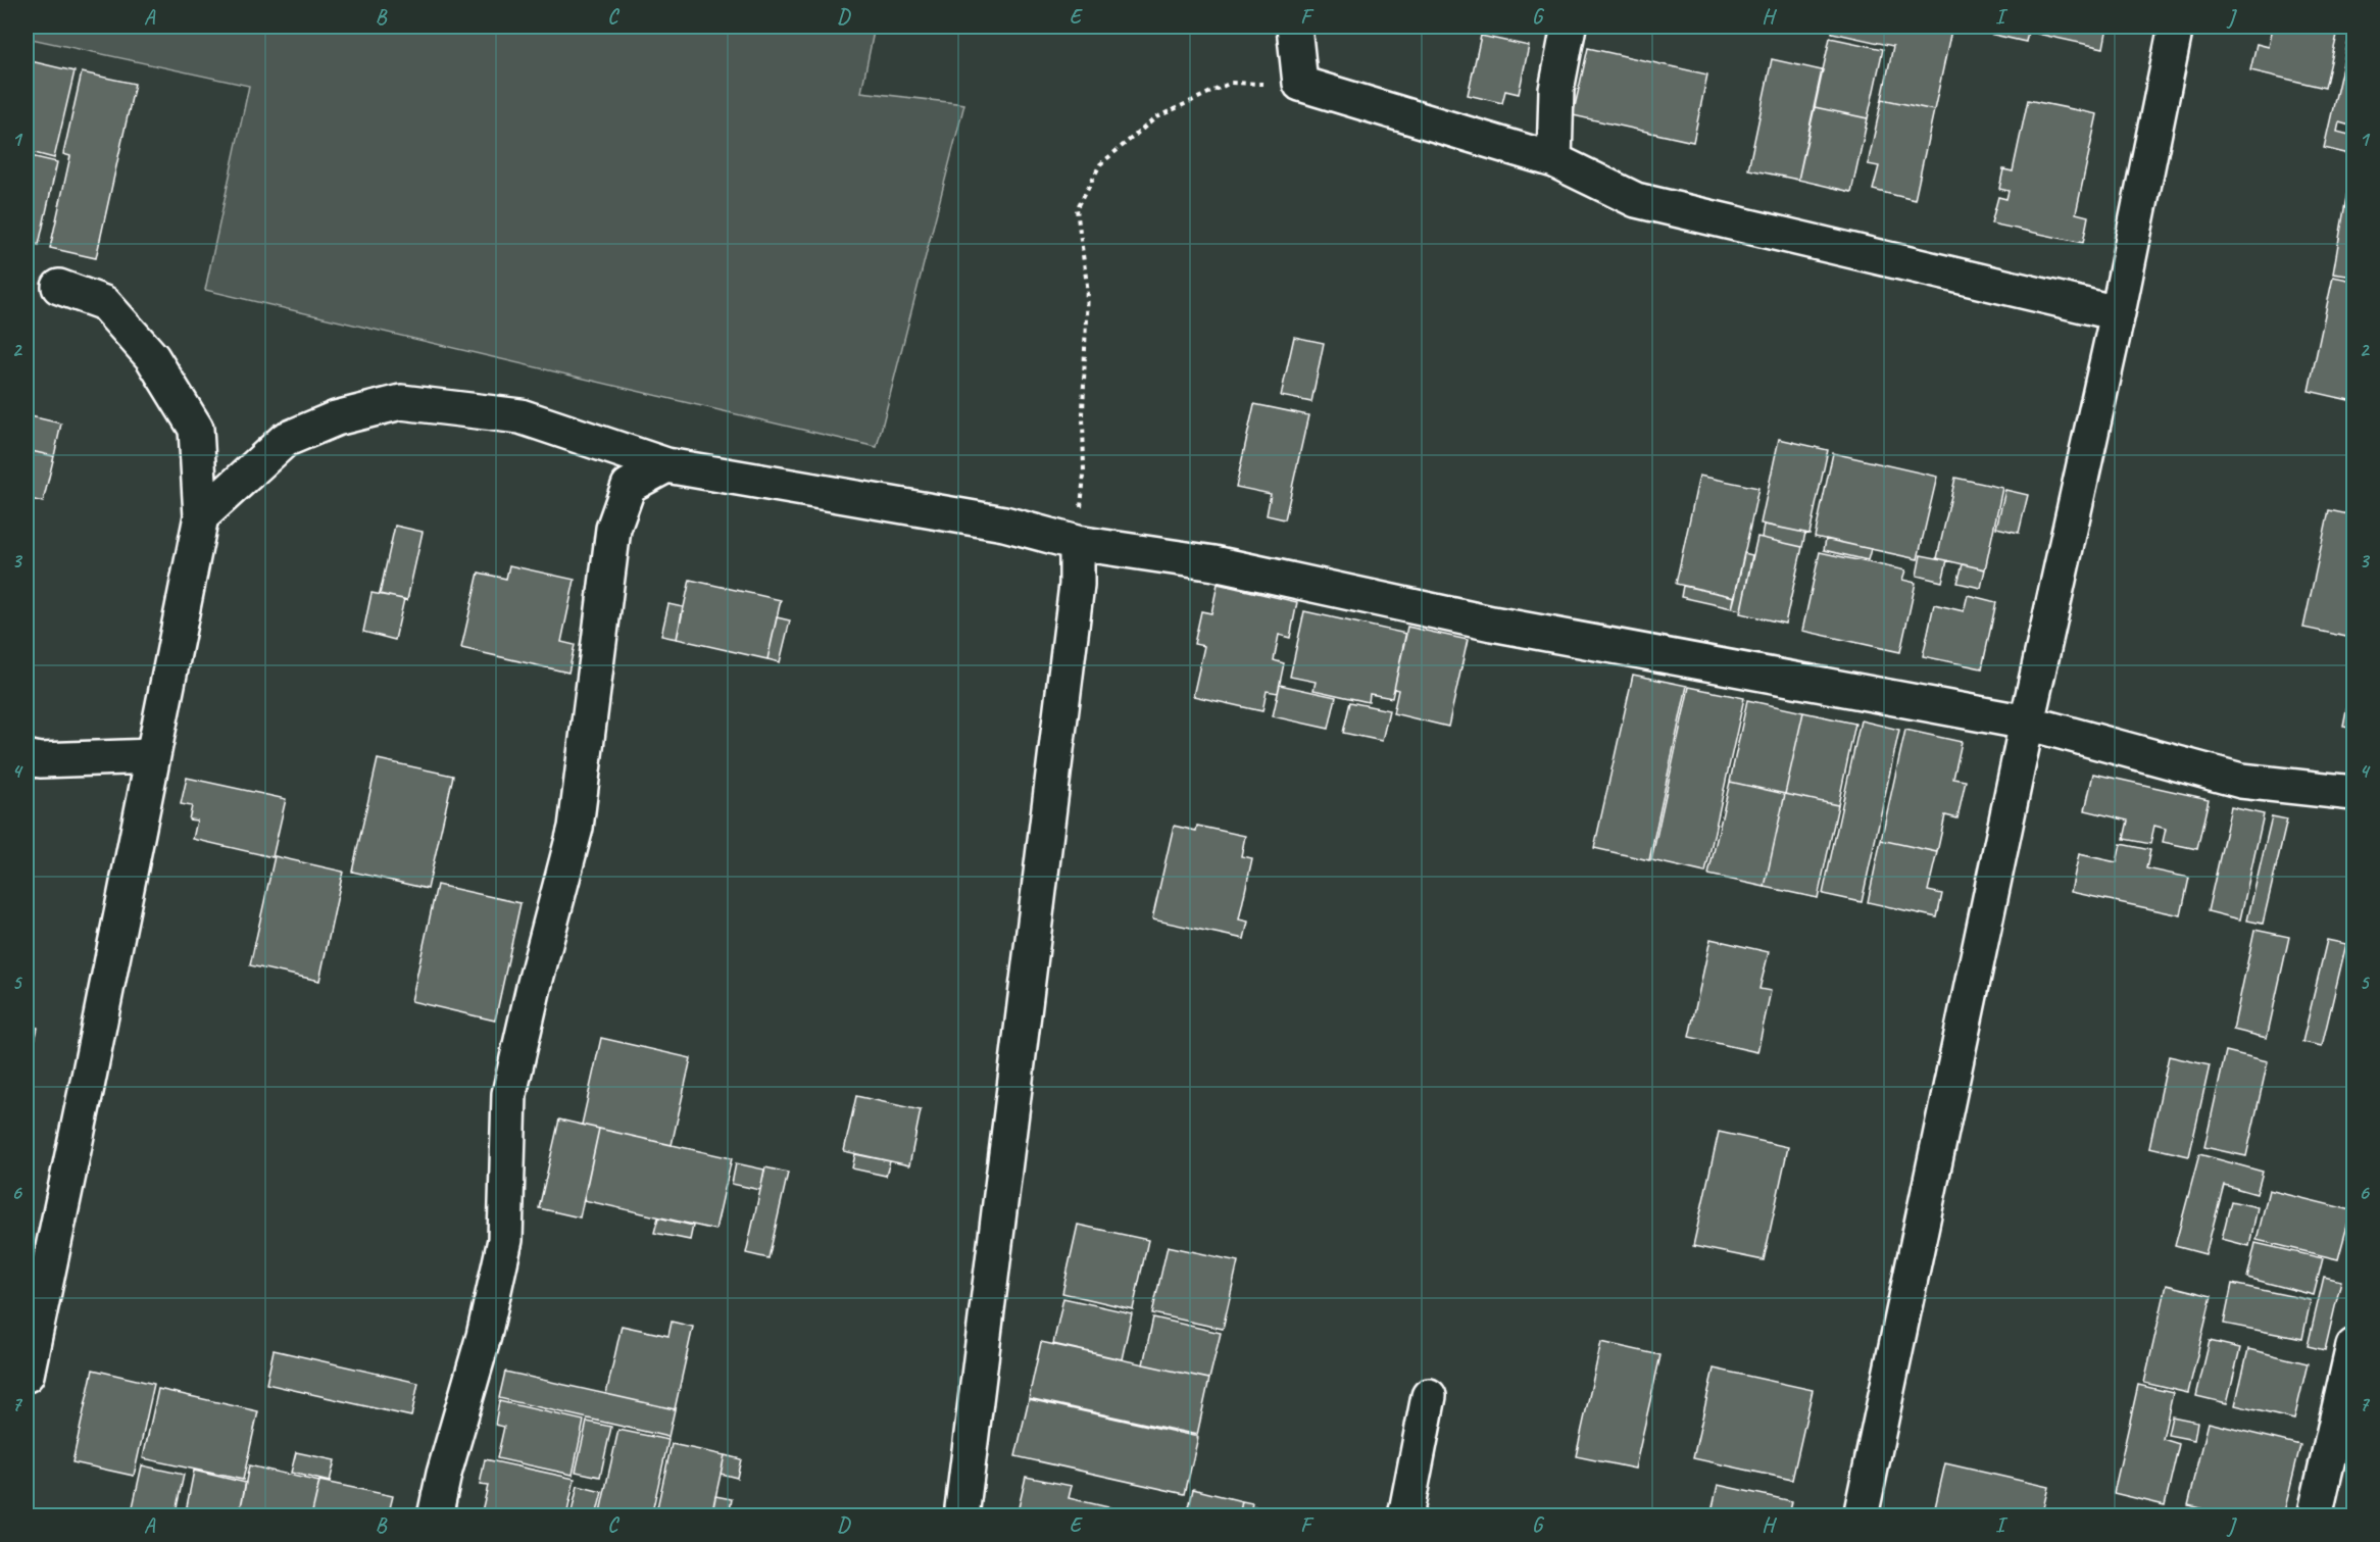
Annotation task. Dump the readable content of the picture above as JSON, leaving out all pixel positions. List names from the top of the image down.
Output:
{
  "grid": {
    "columns": [
      "A",
      "B",
      "C",
      "D",
      "E",
      "F",
      "G",
      "H",
      "I",
      "J"
    ],
    "rows": [
      "1",
      "2",
      "3",
      "4",
      "5",
      "6",
      "7"
    ]
  }
}
